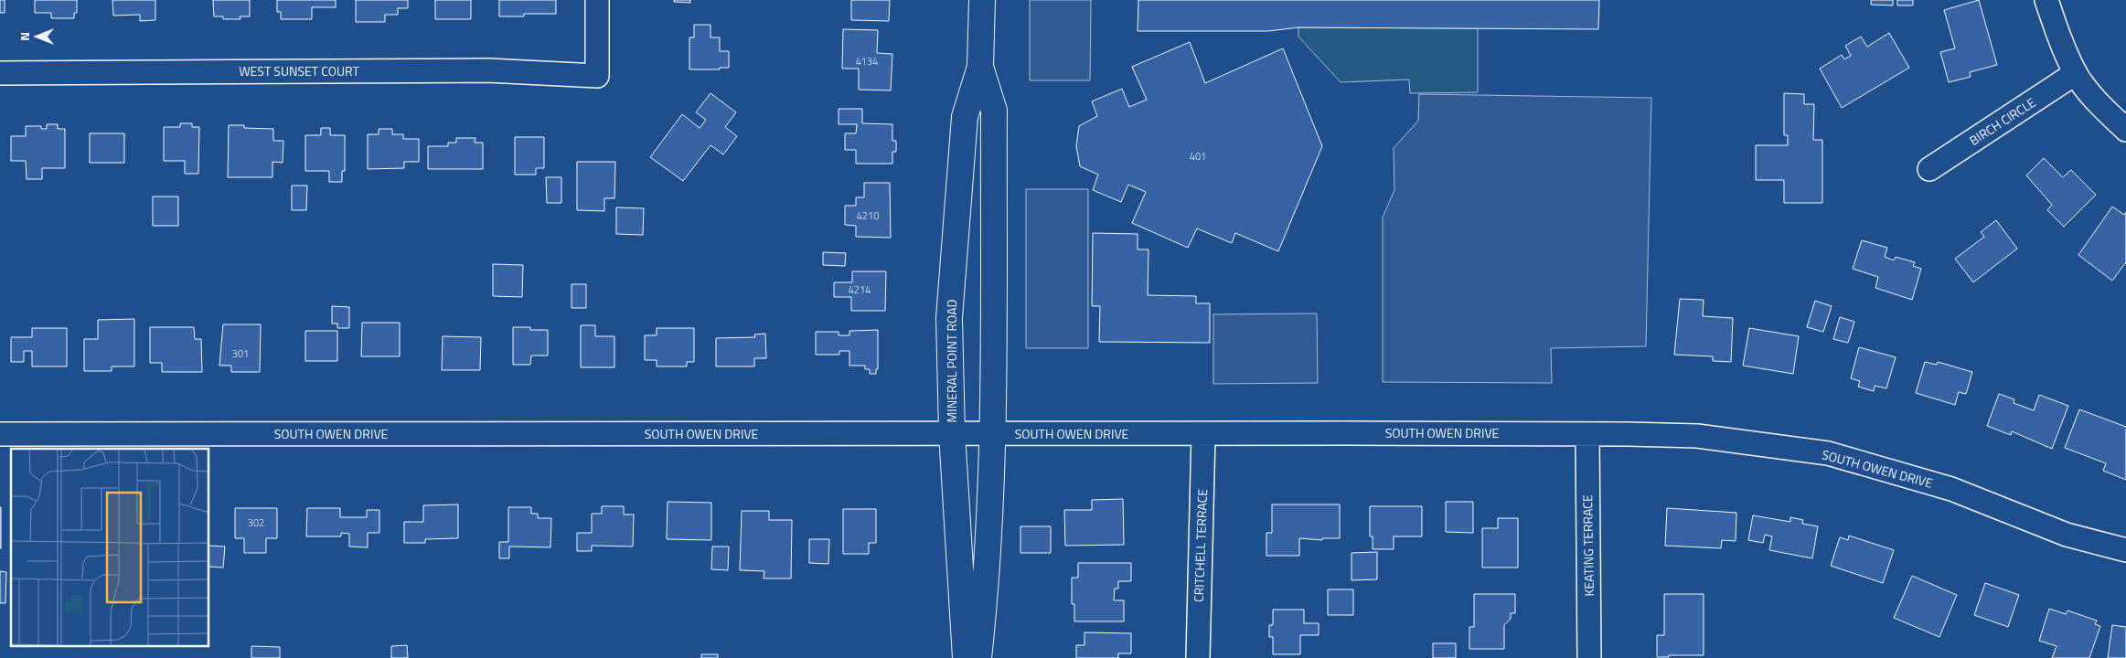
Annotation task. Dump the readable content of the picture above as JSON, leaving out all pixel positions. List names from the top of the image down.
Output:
{
  "streets": {
    "main road": ["MINERAL POINT ROAD"],
    "street": [
      "WEST SUNSET COURT",
      "BIRCH CIRCLE",
      "SOUTH OWEN DRIVE",
      "CRITCHELL TERRACE",
      "KEATING TERRACE"
    ]
  },
  "crossings": [
    ["MINERAL POINT ROAD", "SOUTH OWEN DRIVE"],
    ["SOUTH OWEN DRIVE", "CRITCHELL TERRACE"],
    ["SOUTH OWEN DRIVE", "KEATING TERRACE"]
  ],
  "house_numbers": [
    "4134",
    "401",
    "4210",
    "4214",
    "301",
    "302"
  ],
  "north": "left"
}
